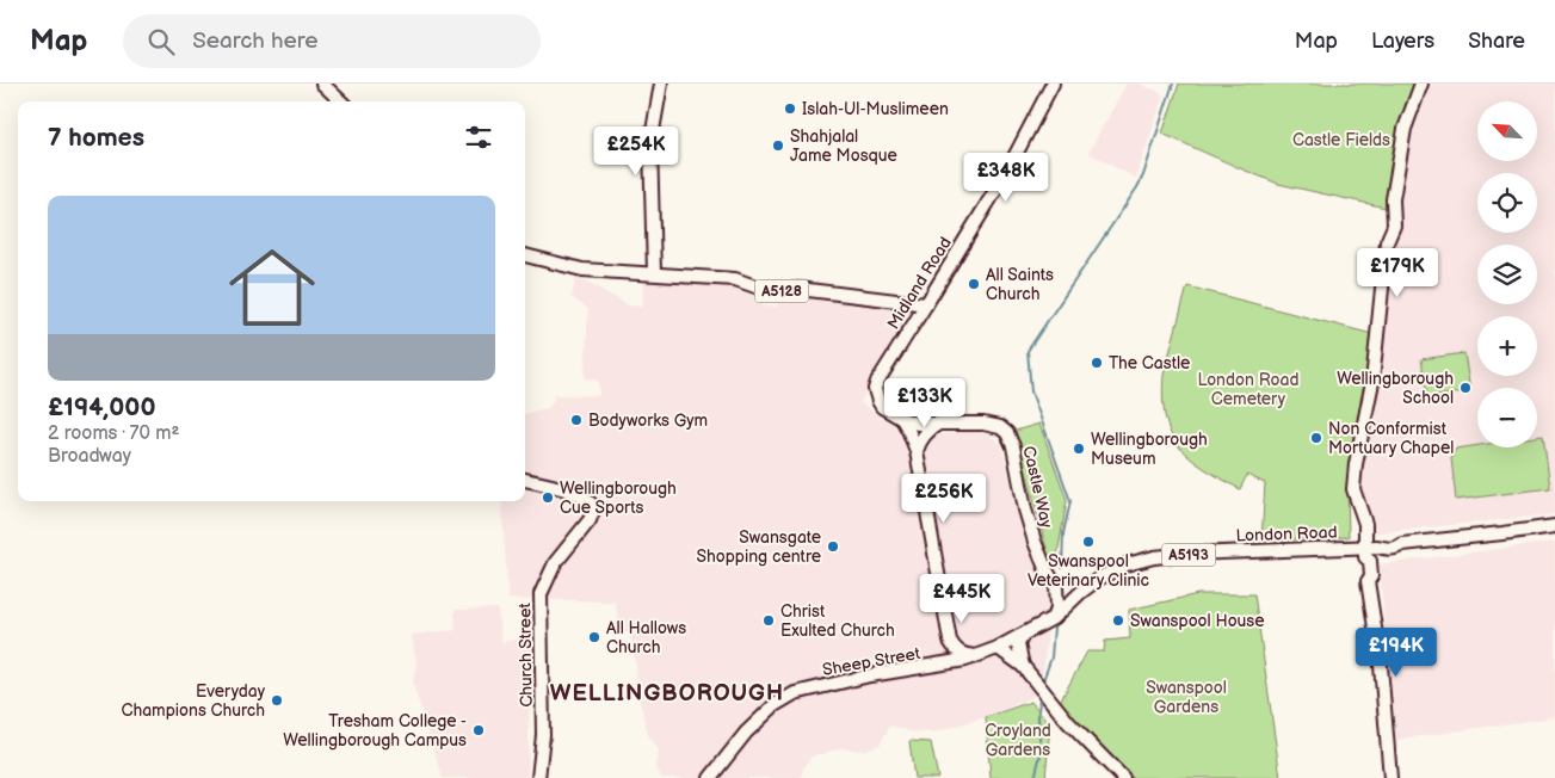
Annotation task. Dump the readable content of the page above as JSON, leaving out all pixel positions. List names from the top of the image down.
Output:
{
  "streets": {
    "main road": [
      "Midland Road",
      "A5128",
      "Castle Way",
      "London Road",
      "A5193",
      "Church Street",
      "Sheep Street"
    ]
  },
  "crossings": [
    ["Midland Road", "A5128"],
    ["Midland Road", "Castle Way"],
    ["Castle Way", "London Road"],
    ["London Road", "Sheep Street"]
  ],
  "districts": ["WELLINGBOROUGH"],
  "parks": [
    "Castle Fields",
    "London Road Cemetery",
    "Swanspool Gardens",
    "Croyland Gardens"
  ],
  "places": [
    "Islah-Ul-Muslimeen",
    "Shahjalal Jame Mosque",
    "All Saints Church",
    "The Castle",
    "Wellingborough School",
    "Bodyworks Gym",
    "Non Conformist Mortuary Chapel",
    "Wellingborough Museum",
    "Wellingborough Cue Sports",
    "Swanspool Veterinary Clinic",
    "Swansgate Shopping centre",
    "Christ Exulted Church",
    "Swanspool House",
    "All Hallows Church",
    "Everyday Champions Church",
    "Tresham College - Wellingborough Campus"
  ],
  "north": "top left",
  "page": {
    "header": "Map",
    "search": "Search here",
    "nav": ["Map", "Layers", "Share"],
    "map_buttons": ["+", "−"],
    "heading": "7 homes",
    "price": [
      "£254K",
      "£348K",
      "£179K",
      "£133K",
      "£256K",
      "£445K",
      "£194K"
    ],
    "list": [
      {
        "name": "£194,000",
        "note": "2 rooms · 70 m² · Broadway"
      }
    ]
  }
}
